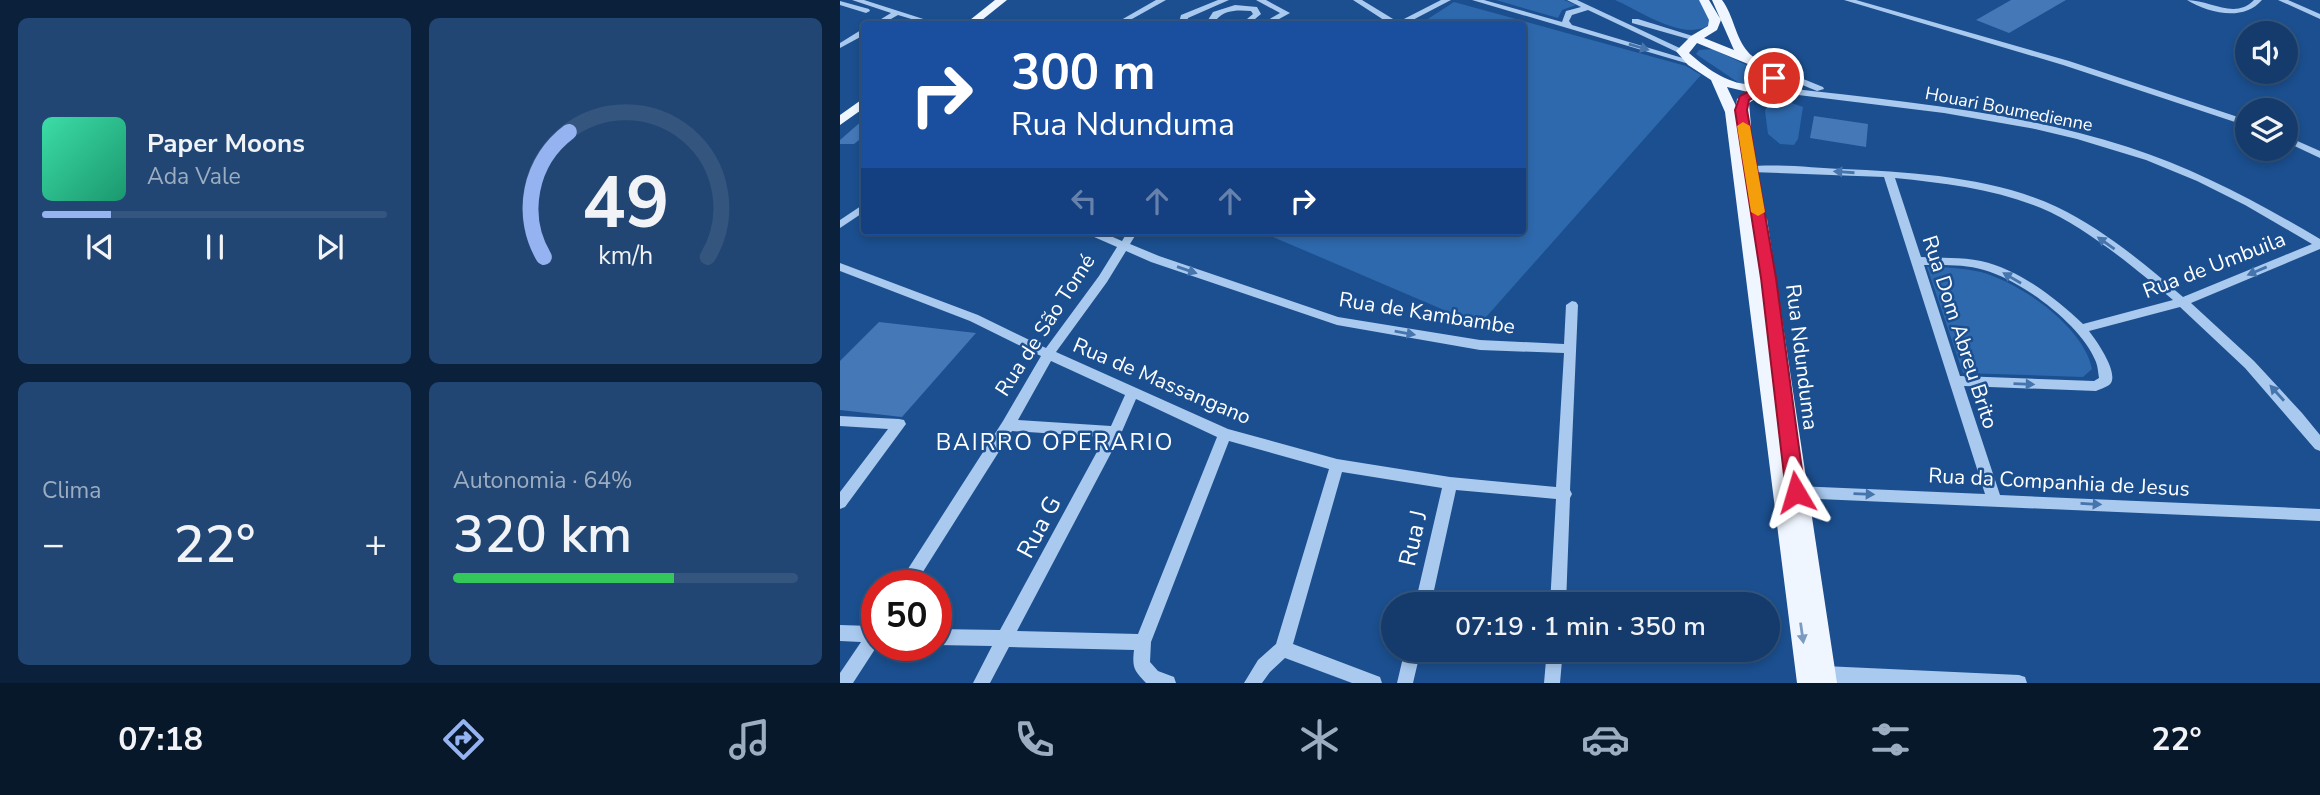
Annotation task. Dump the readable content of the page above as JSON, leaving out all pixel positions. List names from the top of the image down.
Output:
{
  "streets": {
    "main road": ["Rua Ndunduma"],
    "street": [
      "Houari Boumedienne",
      "Rua de Umbuila",
      "Rua de Kambambe",
      "Rua de São Tomé",
      "Rua Dom Abreu Brito",
      "Rua de Massangano",
      "Rua da Companhia de Jesus",
      "Rua G",
      "Rua J"
    ]
  },
  "crossings": [
    ["Houari Boumedienne", "Rua de Umbuila"],
    ["Rua de Kambambe", "Rua de São Tomé"],
    ["Rua de São Tomé", "Rua de Massangano"],
    ["Rua Dom Abreu Brito", "Rua da Companhia de Jesus"],
    ["Rua Ndunduma", "Rua da Companhia de Jesus"],
    ["Rua de Massangano", "Rua G"],
    ["Rua de Massangano", "Rua J"]
  ],
  "one_way": ["Rua de Umbuila", "Rua de Kambambe", "Rua da Companhia de Jesus"],
  "districts": ["BAIRRO OPERARIO"],
  "page": {
    "turn": ["300 m", "Rua Ndunduma"],
    "song": ["Paper Moons", "Ada Vale"],
    "tile": [
      "Clima",
      ["Autonomia · 64%", "320 km"]
    ],
    "heat": ["−", "22°", "+"],
    "limit": "50",
    "trip": "07:19 · 1 min · 350 m",
    "tabs": ["07:18", "22°"],
    "gauge": ["49", "km/h"]
  }
}
